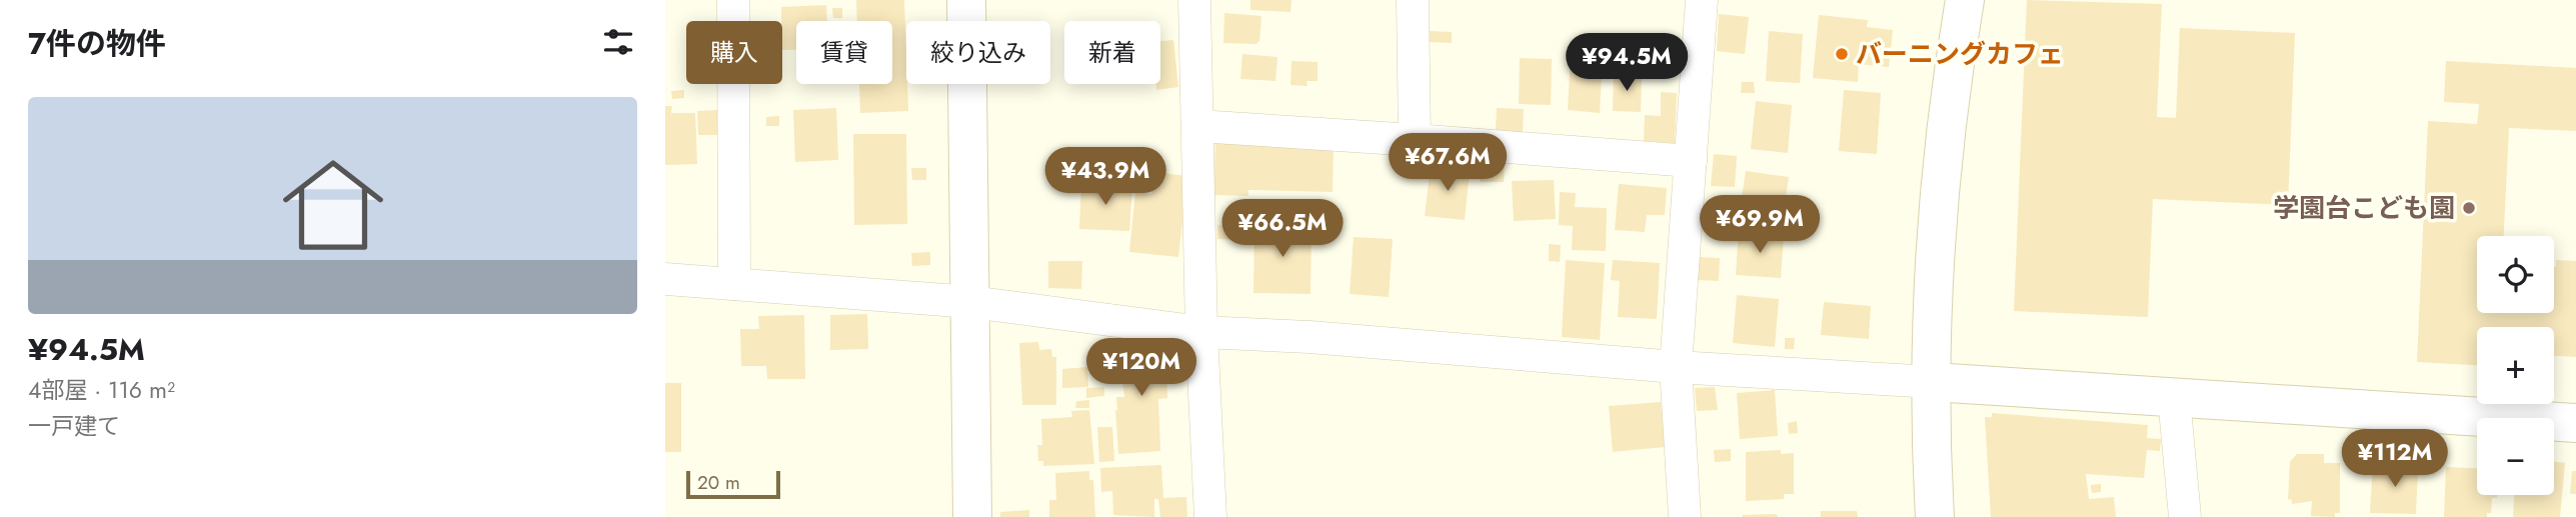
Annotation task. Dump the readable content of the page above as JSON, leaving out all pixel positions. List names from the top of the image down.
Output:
{
  "places": ["バーニングカフェ", "学園台こども園"],
  "scale_bar": "20 m",
  "page": {
    "heading": "7件の物件",
    "chip": [
      "購入",
      "賃貸",
      "絞り込み",
      "新着"
    ],
    "price": [
      "¥94.5M",
      "¥67.6M",
      "¥43.9M",
      "¥69.9M",
      "¥66.5M",
      "¥120M",
      "¥112M"
    ],
    "list": [
      {
        "name": "¥94.5M",
        "note": "4部屋 · 116 m² · 一戸建て"
      }
    ],
    "map_buttons": ["+", "−"],
    "scale": "20 m"
  }
}
